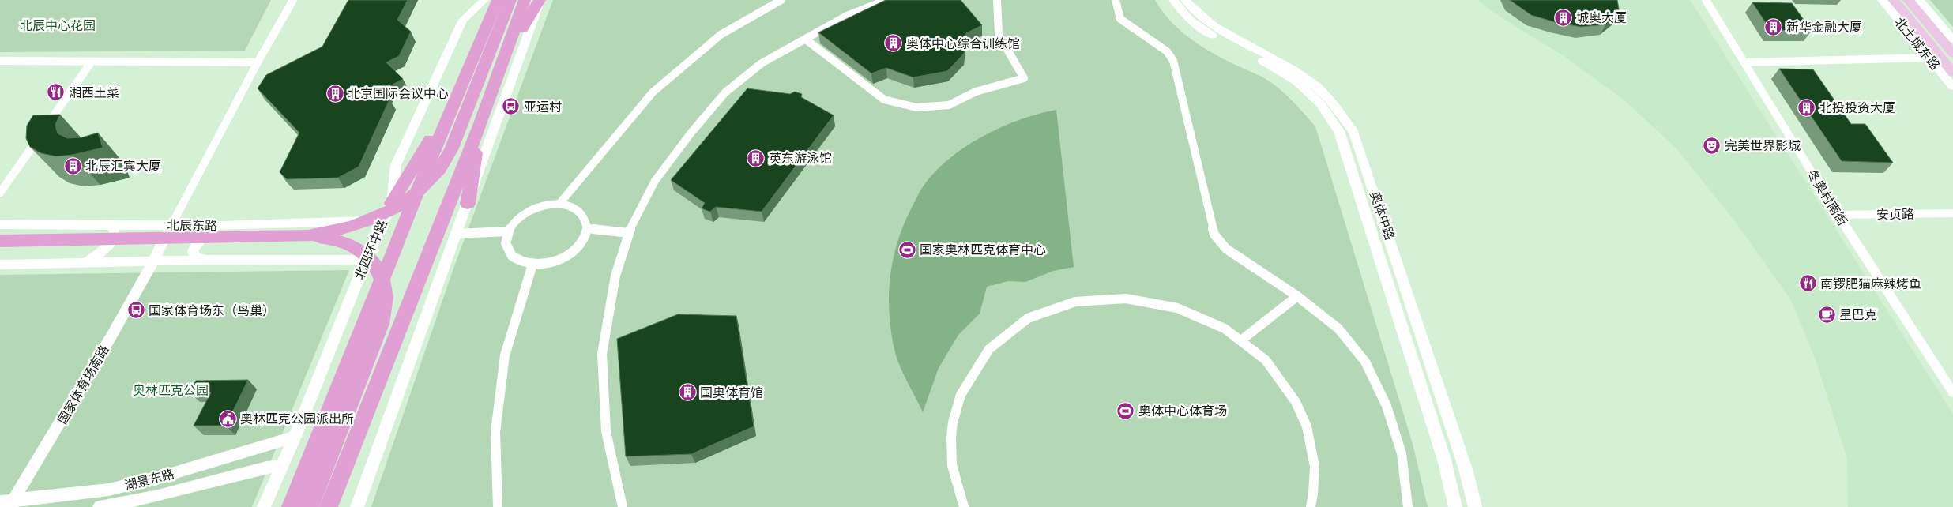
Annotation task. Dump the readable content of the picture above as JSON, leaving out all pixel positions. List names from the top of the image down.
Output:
{
  "streets": {
    "highway": ["北四环中路"],
    "main road": ["北土城东路"],
    "street": [
      "冬奥村南街",
      "安贞路",
      "奥体中路",
      "北辰东路",
      "国家体育场南路",
      "湖景东路"
    ]
  },
  "crossings": [
    ["冬奥村南街", "安贞路"],
    ["北辰东路", "北四环中路"],
    ["北辰东路", "国家体育场南路"],
    ["北四环中路", "湖景东路"],
    ["国家体育场南路", "湖景东路"]
  ],
  "parks": ["北辰中心花园", "奥林匹克公园"],
  "places": {
    "building": [
      "城奥大厦",
      "新华金融大厦",
      "奥体中心综合训练馆",
      "北京国际会议中心",
      "北投投资大厦",
      "英东游泳馆",
      "北辰汇宾大厦",
      "国奥体育馆"
    ],
    "restaurant": ["湘西土菜", "南锣肥猫麻辣烤鱼"],
    "bus stop": ["亚运村", "国家体育场东（鸟巢）"],
    "theatre": ["完美世界影城"],
    "sports": ["国家奥林匹克体育中心", "奥体中心体育场"],
    "cafe": ["星巴克"],
    "public building": ["奥林匹克公园派出所"]
  }
}
